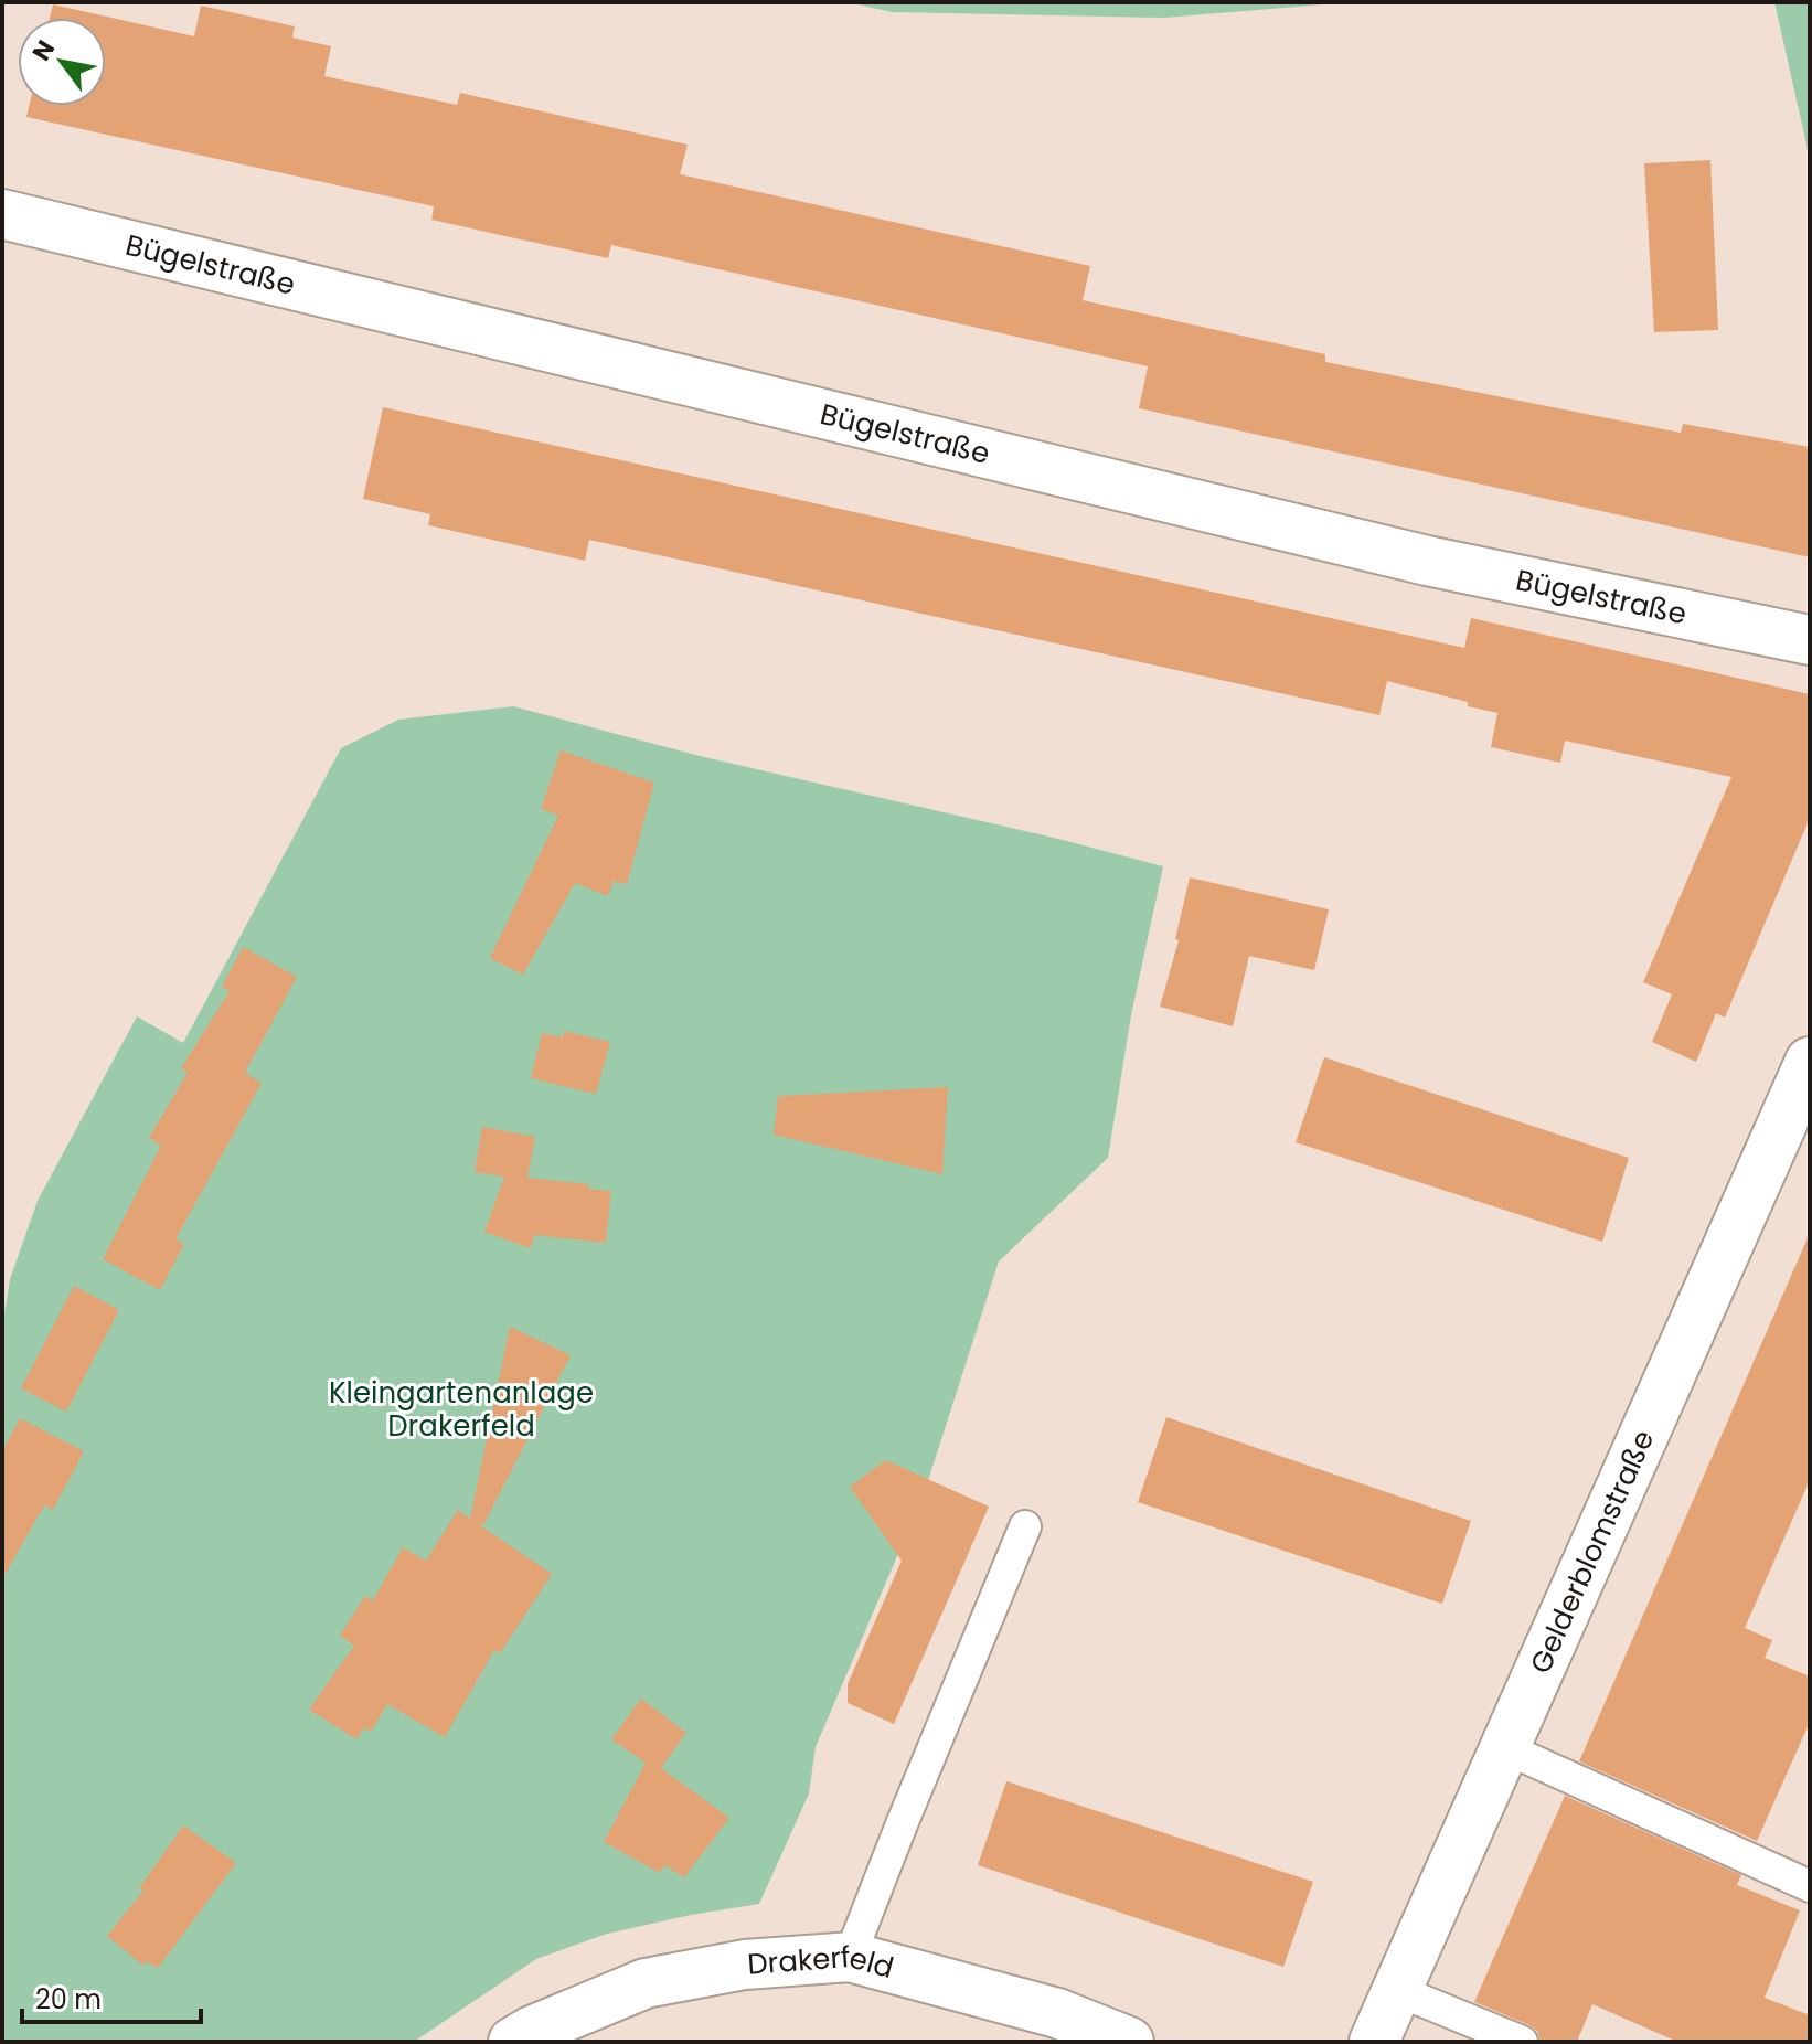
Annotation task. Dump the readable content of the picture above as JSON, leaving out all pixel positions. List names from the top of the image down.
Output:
{
  "streets": {
    "street": ["Bügelstraße", "Gelderblomstraße", "Drakerfeld"]
  },
  "parks": ["Kleingartenanlage Drakerfeld"],
  "scale_bar": "20 m",
  "north": "top left"
}
